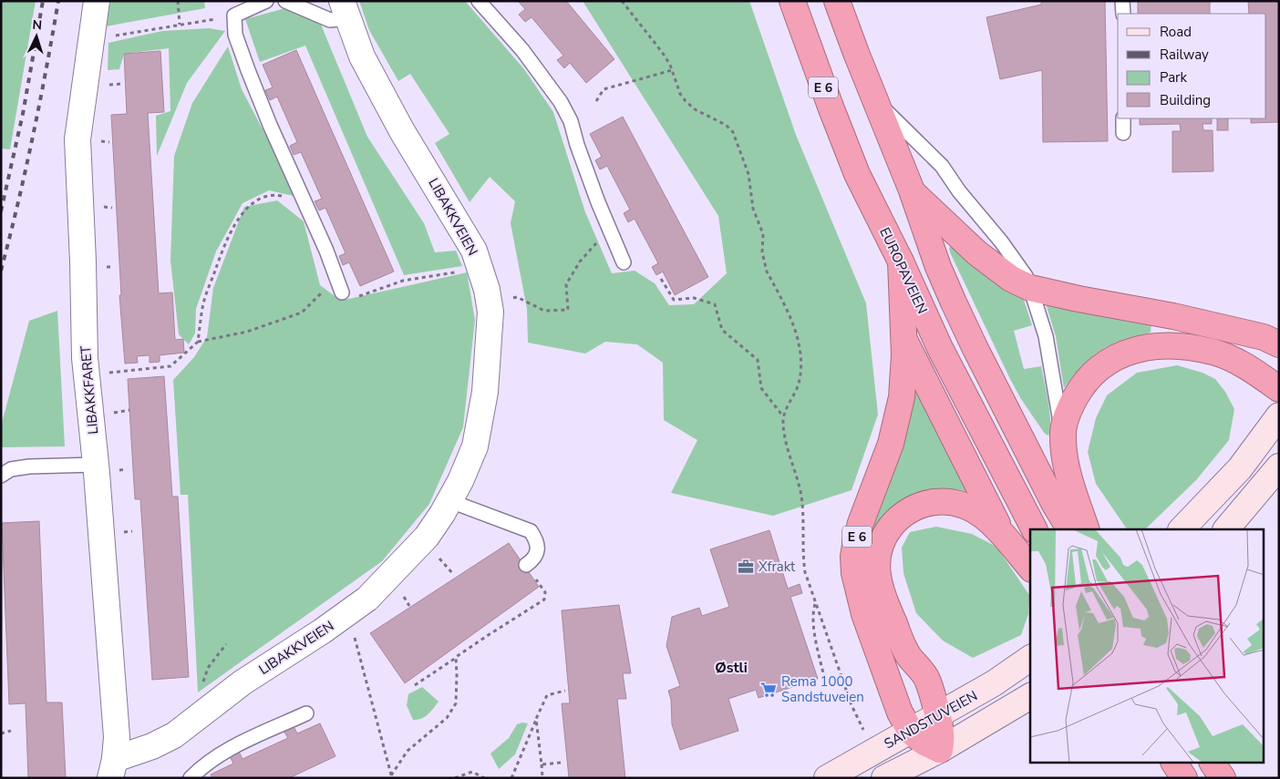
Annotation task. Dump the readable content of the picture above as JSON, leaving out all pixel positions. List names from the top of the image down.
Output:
{
  "streets": {
    "highway": ["E 6", "EUROPAVEIEN"],
    "main road": ["SANDSTUVEIEN"],
    "street": ["LIBAKKVEIEN", "LIBAKKFARET"]
  },
  "crossings": [
    ["E 6", "EUROPAVEIEN"],
    ["E 6", "SANDSTUVEIEN"],
    ["LIBAKKVEIEN", "LIBAKKFARET"]
  ],
  "districts": ["Østli"],
  "places": {
    "office": ["Xfrakt"],
    "supermarket": ["Rema 1000 Sandstuveien"]
  },
  "legend": [
    "Road",
    "Railway",
    "Park",
    "Building"
  ],
  "north": "top"
}
